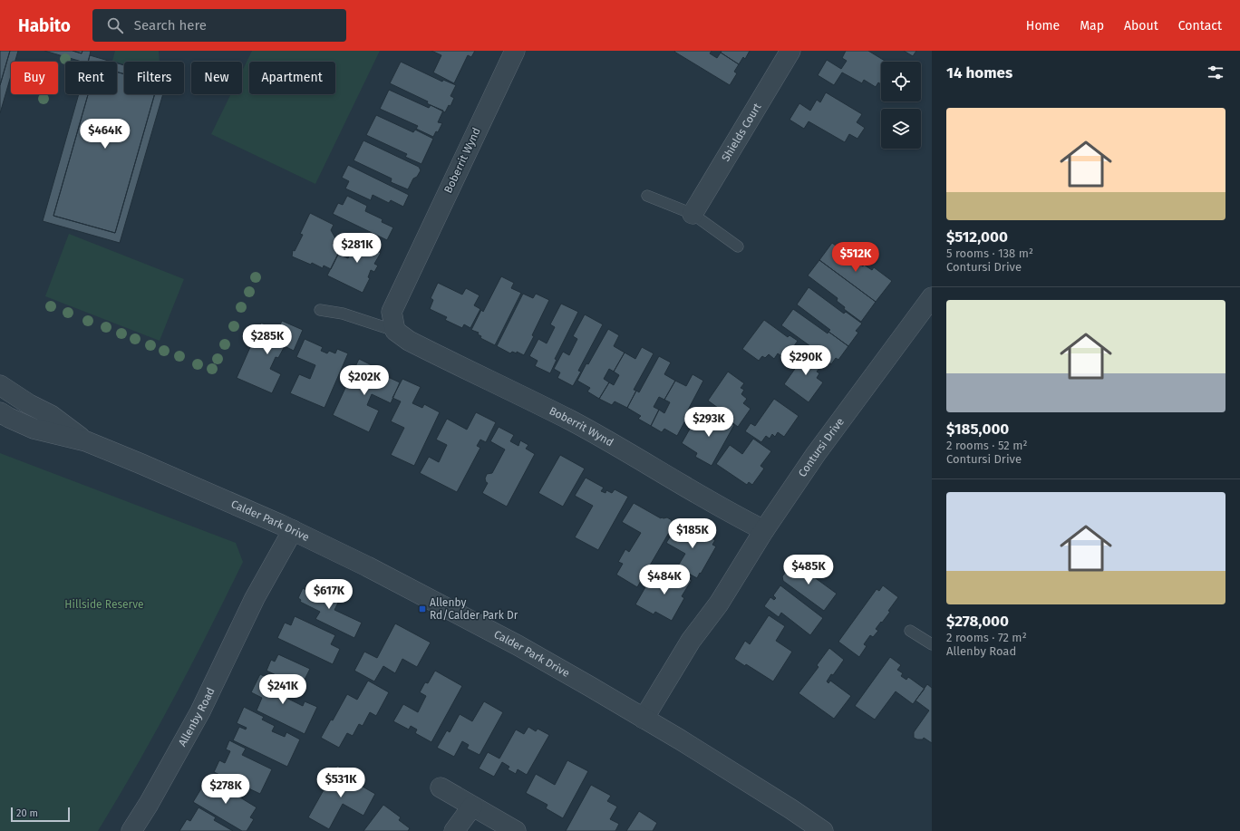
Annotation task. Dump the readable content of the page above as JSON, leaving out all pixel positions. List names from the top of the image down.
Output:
{
  "streets": {
    "street": [
      "Shields Court",
      "Boberrit Wynd",
      "Contursi Drive",
      "Calder Park Drive",
      "Allenby Road"
    ]
  },
  "crossings": [
    ["Boberrit Wynd", "Contursi Drive"],
    ["Contursi Drive", "Calder Park Drive"],
    ["Calder Park Drive", "Allenby Road"]
  ],
  "parks": ["Hillside Reserve"],
  "places": {
    "transit": ["Allenby Rd/Calder Park Dr"]
  },
  "scale_bar": "20 m",
  "page": {
    "header": "Habito",
    "search": "Search here",
    "nav": [
      "Home",
      "Map",
      "About",
      "Contact"
    ],
    "heading": "14 homes",
    "chip": [
      "Buy",
      "Rent",
      "Filters",
      "New",
      "Apartment"
    ],
    "list": [
      {
        "name": "$512,000",
        "note": "5 rooms · 138 m² · Contursi Drive"
      },
      {
        "name": "$185,000",
        "note": "2 rooms · 52 m² · Contursi Drive"
      },
      {
        "name": "$278,000",
        "note": "2 rooms · 72 m² · Allenby Road"
      }
    ],
    "price": [
      "$464K",
      "$281K",
      "$512K",
      "$285K",
      "$290K",
      "$202K",
      "$293K",
      "$185K",
      "$485K",
      "$484K",
      "$617K",
      "$241K",
      "$531K",
      "$278K"
    ],
    "scale": "20 m"
  }
}
